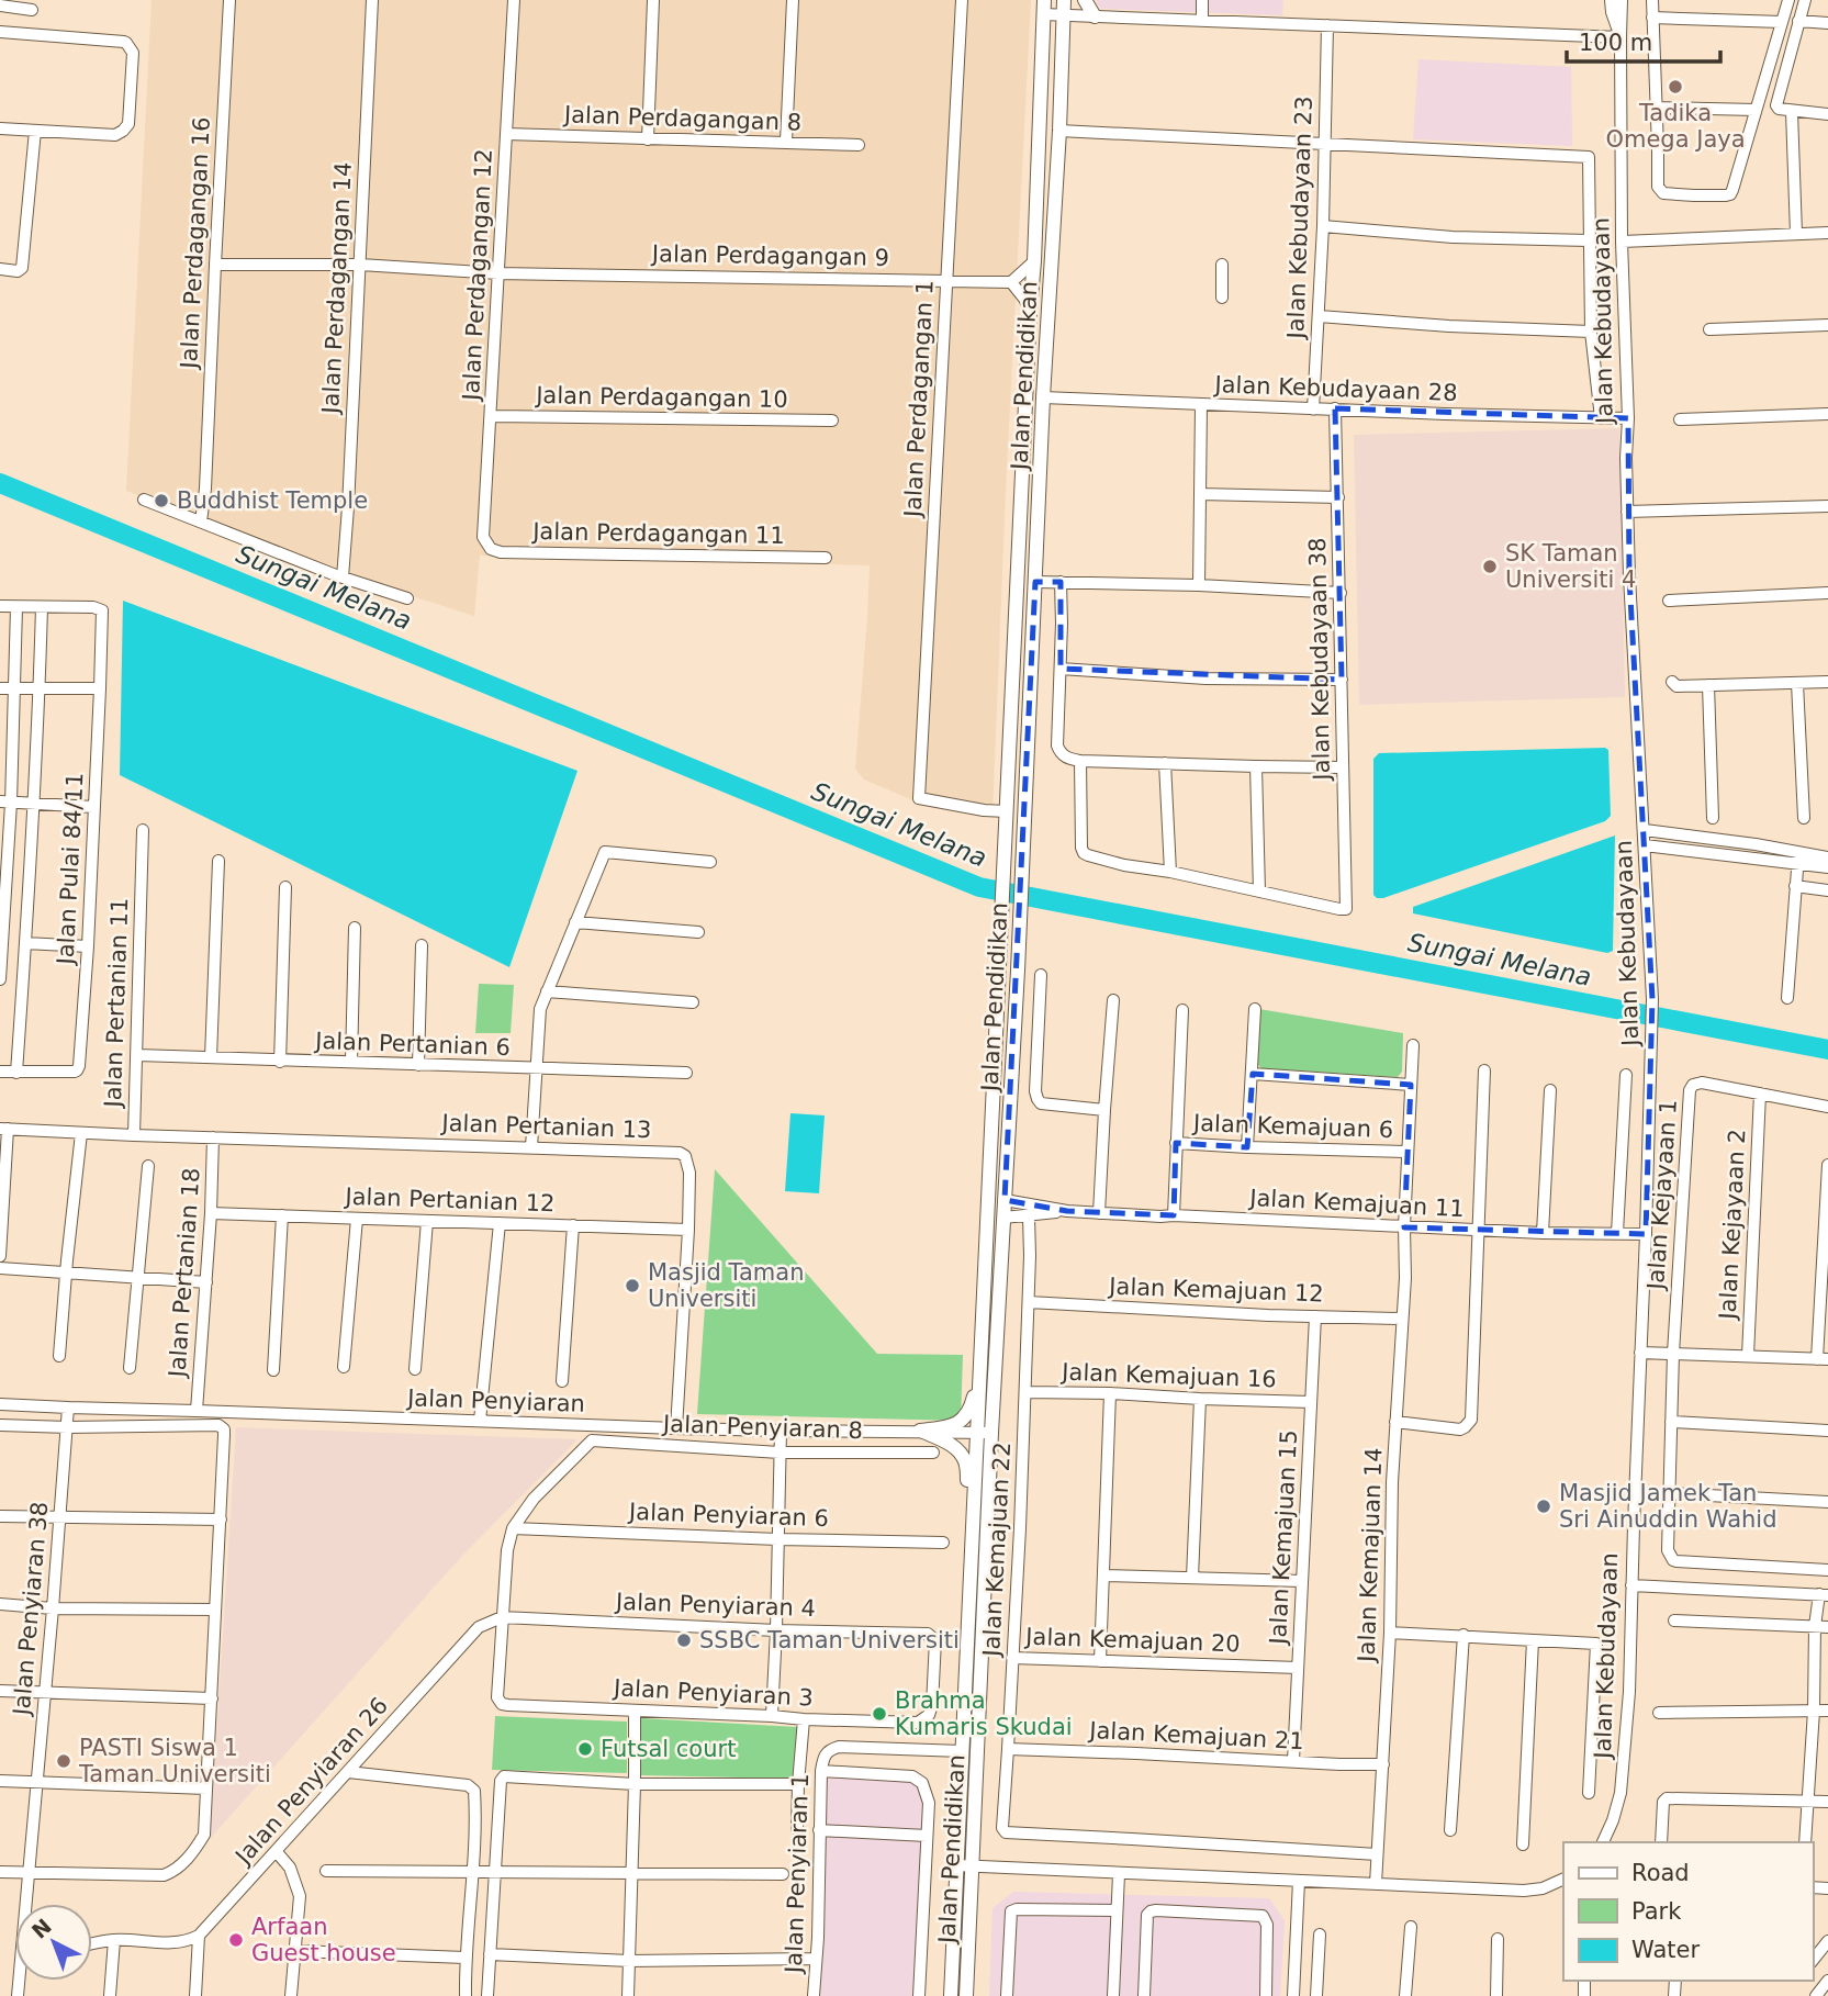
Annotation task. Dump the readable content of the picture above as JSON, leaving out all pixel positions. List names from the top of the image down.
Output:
{
  "streets": {
    "main road": ["Jalan Pendidikan"],
    "street": [
      "Jalan Perdagangan 8",
      "Jalan Kebudayaan 23",
      "Jalan Perdagangan 16",
      "Jalan Perdagangan 9",
      "Jalan Perdagangan 12",
      "Jalan Perdagangan 14",
      "Jalan Kebudayaan",
      "Jalan Kebudayaan 28",
      "Jalan Perdagangan 10",
      "Jalan Perdagangan 1",
      "Jalan Perdagangan 11",
      "Jalan Kebudayaan 38",
      "Jalan Pulai 84/11",
      "Jalan Pertanian 11",
      "Jalan Pertanian 6",
      "Jalan Pertanian 13",
      "Jalan Kemajuan 6",
      "Jalan Kejayaan 1",
      "Jalan Pertanian 12",
      "Jalan Kemajuan 11",
      "Jalan Kejayaan 2",
      "Jalan Pertanian 18",
      "Jalan Kemajuan 12",
      "Jalan Kemajuan 16",
      "Jalan Penyiaran",
      "Jalan Penyiaran 8",
      "Jalan Penyiaran 6",
      "Jalan Kemajuan 15",
      "Jalan Kemajuan 22",
      "Jalan Kemajuan 14",
      "Jalan Penyiaran 4",
      "Jalan Penyiaran 38",
      "Jalan Kemajuan 20",
      "Jalan Penyiaran 3",
      "Jalan Kemajuan 21",
      "Jalan Penyiaran 26",
      "Jalan Penyiaran 1"
    ]
  },
  "crossings": [
    ["Jalan Perdagangan 8", "Jalan Perdagangan 12"],
    ["Jalan Kebudayaan 23", "Jalan Kebudayaan 28"],
    ["Jalan Perdagangan 16", "Jalan Perdagangan 9"],
    ["Jalan Perdagangan 9", "Jalan Perdagangan 12"],
    ["Jalan Perdagangan 9", "Jalan Perdagangan 14"],
    ["Jalan Perdagangan 9", "Jalan Perdagangan 1"],
    ["Jalan Perdagangan 12", "Jalan Perdagangan 10"],
    ["Jalan Perdagangan 12", "Jalan Perdagangan 11"],
    ["Jalan Kebudayaan", "Jalan Kebudayaan 28"],
    ["Jalan Kebudayaan", "Jalan Kemajuan 11"],
    ["Jalan Pendidikan", "Jalan Kebudayaan 28"],
    ["Jalan Pendidikan", "Jalan Perdagangan 1"],
    ["Jalan Pendidikan", "Jalan Kemajuan 11"],
    ["Jalan Pendidikan", "Jalan Penyiaran"],
    ["Jalan Pendidikan", "Jalan Penyiaran 1"],
    ["Jalan Kebudayaan 28", "Jalan Kebudayaan 38"],
    ["Jalan Pertanian 11", "Jalan Pertanian 6"],
    ["Jalan Pertanian 11", "Jalan Pertanian 13"],
    ["Jalan Pertanian 13", "Jalan Pertanian 12"],
    ["Jalan Pertanian 13", "Jalan Pertanian 18"],
    ["Jalan Pertanian 13", "Jalan Penyiaran"],
    ["Jalan Kemajuan 6", "Jalan Kemajuan 14"],
    ["Jalan Kejayaan 1", "Jalan Kejayaan 2"],
    ["Jalan Pertanian 12", "Jalan Pertanian 18"],
    ["Jalan Kemajuan 11", "Jalan Kemajuan 22"],
    ["Jalan Kemajuan 11", "Jalan Kemajuan 14"],
    ["Jalan Pertanian 18", "Jalan Penyiaran"],
    ["Jalan Kemajuan 12", "Jalan Kemajuan 15"],
    ["Jalan Kemajuan 12", "Jalan Kemajuan 22"],
    ["Jalan Kemajuan 12", "Jalan Kemajuan 14"],
    ["Jalan Kemajuan 16", "Jalan Kemajuan 15"],
    ["Jalan Kemajuan 16", "Jalan Kemajuan 22"],
    ["Jalan Penyiaran", "Jalan Penyiaran 38"],
    ["Jalan Penyiaran 8", "Jalan Penyiaran 6"],
    ["Jalan Kemajuan 15", "Jalan Kemajuan 20"],
    ["Jalan Kemajuan 15", "Jalan Kemajuan 21"],
    ["Jalan Kemajuan 22", "Jalan Kemajuan 14"],
    ["Jalan Kemajuan 22", "Jalan Kemajuan 20"],
    ["Jalan Kemajuan 22", "Jalan Kemajuan 21"],
    ["Jalan Kemajuan 14", "Jalan Kemajuan 21"],
    ["Jalan Penyiaran 4", "Jalan Penyiaran 3"],
    ["Jalan Penyiaran 4", "Jalan Penyiaran 26"],
    ["Jalan Penyiaran 3", "Jalan Penyiaran 26"]
  ],
  "water": ["Sungai Melana"],
  "places": [
    "Tadika Omega Jaya",
    "Buddhist Temple",
    "SK Taman Universiti 4",
    "Masjid Taman Universiti",
    "Masjid Jamek Tan Sri Ainuddin Wahid",
    "SSBC Taman Universiti",
    "Brahma Kumaris Skudai",
    "Futsal court",
    "PASTI Siswa 1 Taman Universiti",
    "Arfaan Guest house"
  ],
  "legend": ["Road", "Park", "Water"],
  "scale_bar": "100 m",
  "north": "top left"
}
